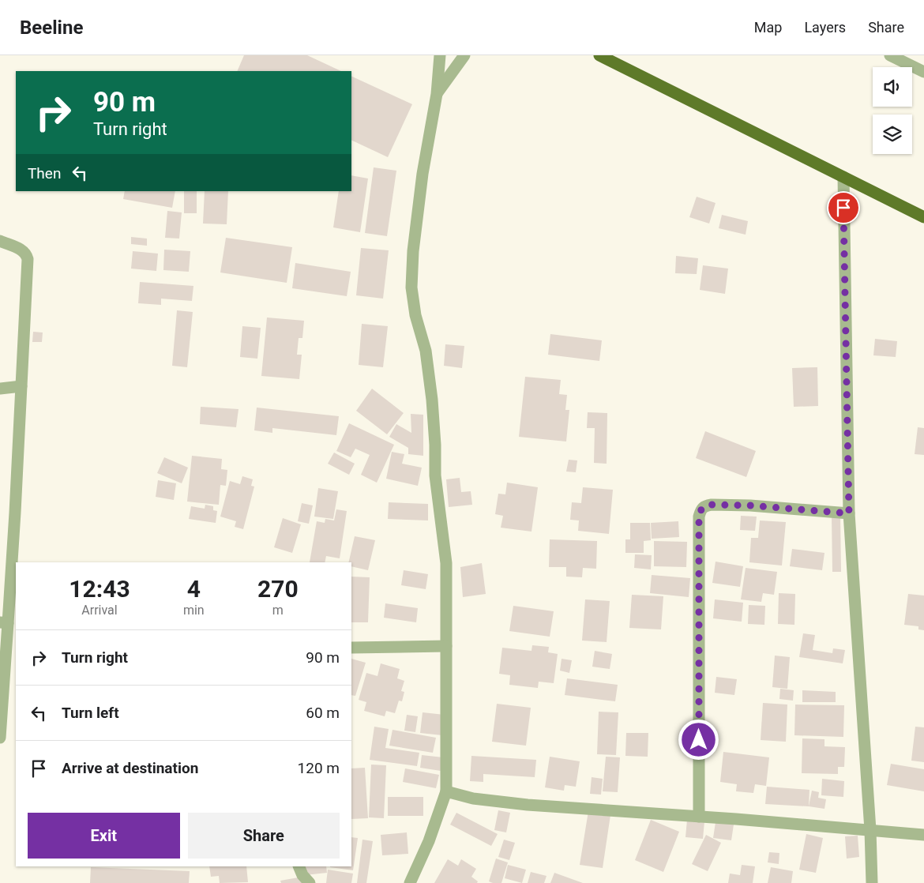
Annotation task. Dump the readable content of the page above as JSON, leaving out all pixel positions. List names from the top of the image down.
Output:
{
  "page": {
    "header": "Beeline",
    "nav": ["Map", "Layers", "Share"],
    "turn": ["90 m", "Turn right"],
    "then": "Then",
    "eta": [
      "12:43",
      "Arrival",
      "4",
      "min",
      "270",
      "m"
    ],
    "list": [
      {
        "name": "Turn right",
        "value": "90 m"
      },
      {
        "name": "Turn left",
        "value": "60 m"
      },
      {
        "name": "Arrive at destination",
        "value": "120 m"
      }
    ],
    "buttons": ["Exit", "Share"]
  }
}
